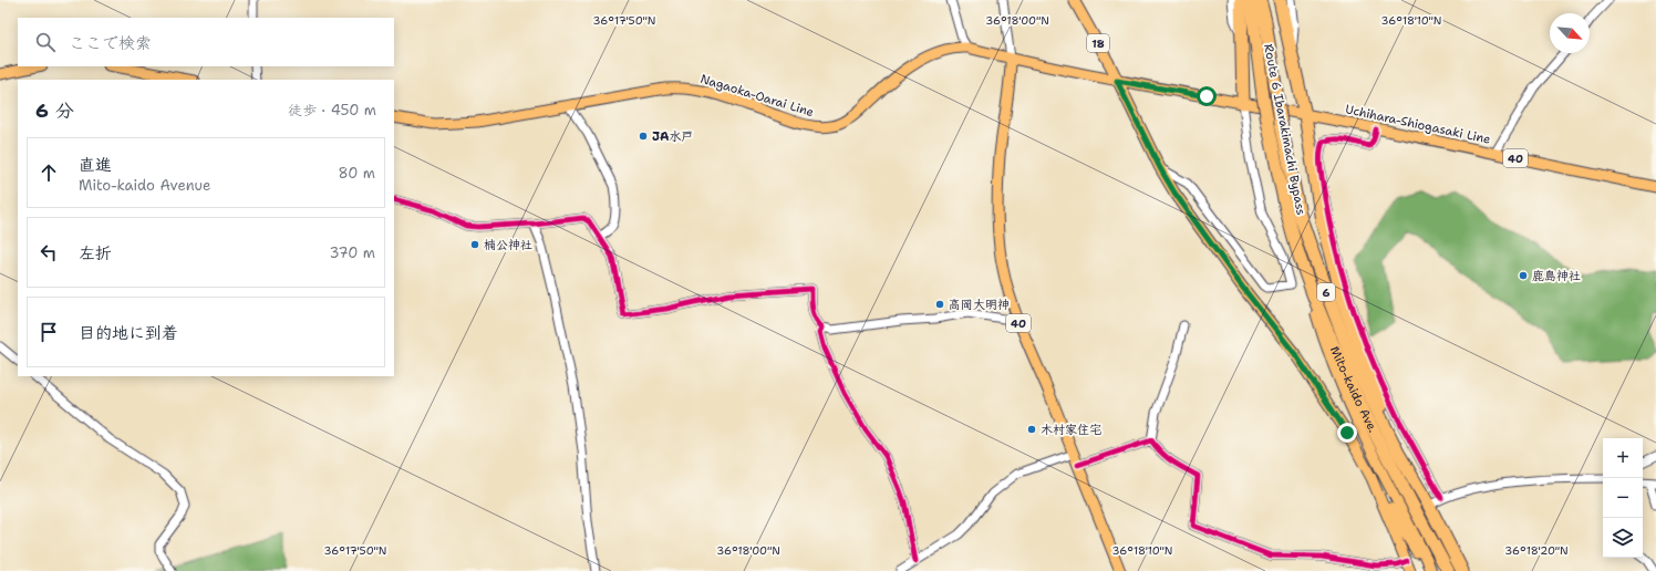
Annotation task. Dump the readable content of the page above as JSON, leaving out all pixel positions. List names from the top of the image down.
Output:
{
  "streets": {
    "highway": ["Route 6 Ibarakimachi Bypass", "6", "Mito-kaido Ave."],
    "main road": [
      "18",
      "Nagaoka-Oarai Line",
      "Uchihara-Shiogasaki Line",
      "40"
    ]
  },
  "crossings": [
    ["18", "40"],
    ["Nagaoka-Oarai Line", "40"],
    ["Uchihara-Shiogasaki Line", "40"],
    ["Route 6 Ibarakimachi Bypass", "6"],
    ["Route 6 Ibarakimachi Bypass", "Mito-kaido Ave."]
  ],
  "places": [
    "JA水戸",
    "楠公神社",
    "鹿島神社",
    "高岡大明神",
    "木村家住宅"
  ],
  "north": "bottom right",
  "page": {
    "search": "ここで検索",
    "heading": ["6 分", "徒歩 · 450 m"],
    "list": [
      ["直進", "Mito-kaido Avenue", "80 m"],
      ["左折", "370 m"],
      "目的地に到着"
    ],
    "map_buttons": ["+", "−"]
  },
  "coordinates": [
    "36°17'50\"N",
    "36°18'00\"N",
    "36°18'10\"N",
    "36°18'20\"N"
  ]
}
